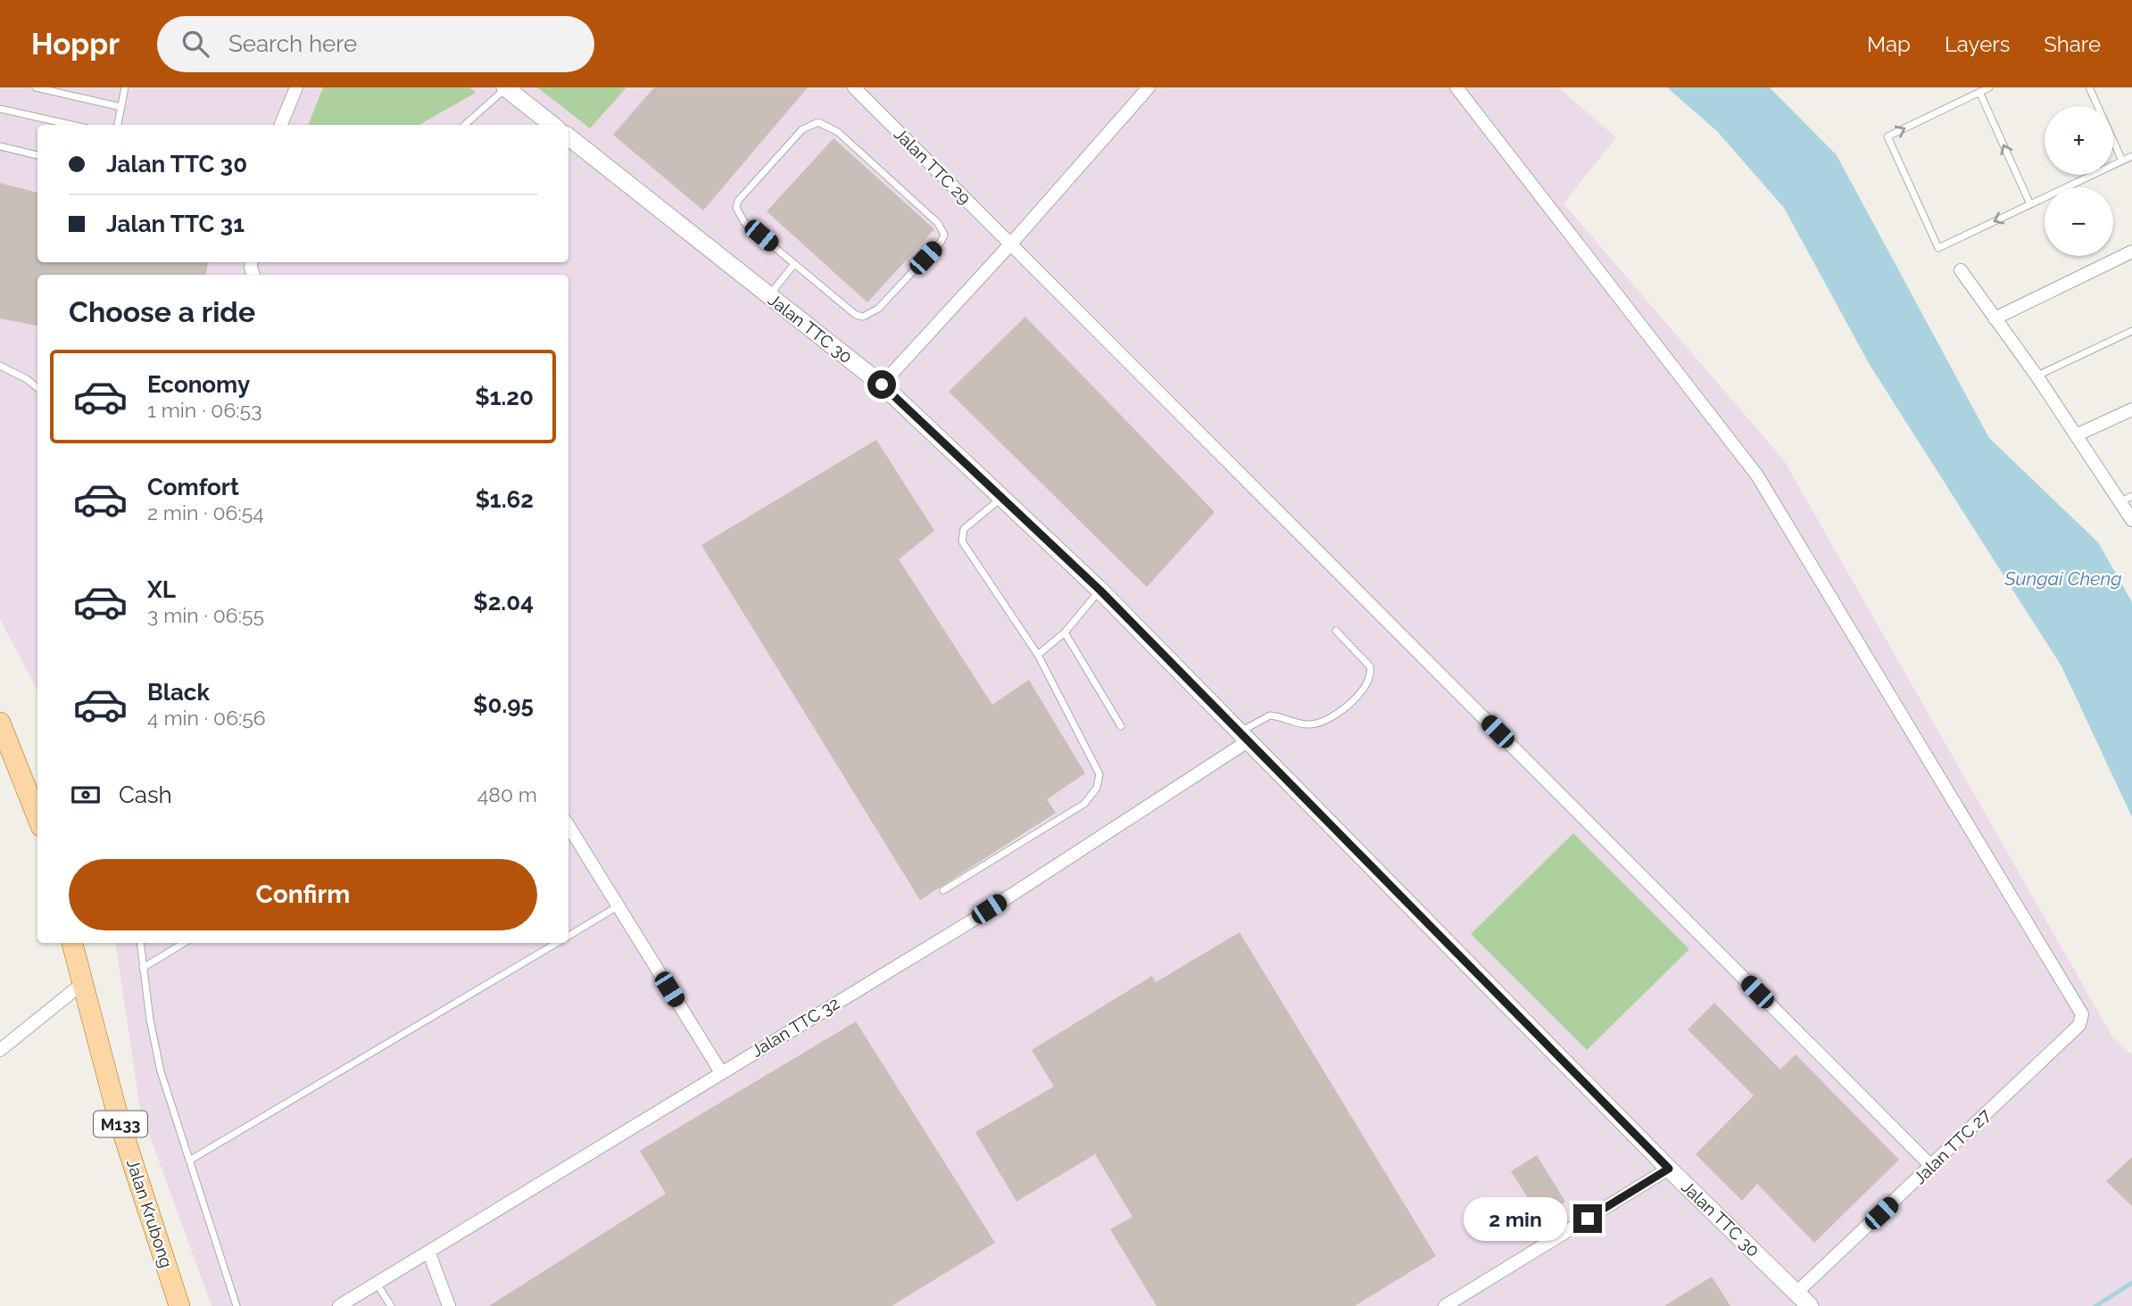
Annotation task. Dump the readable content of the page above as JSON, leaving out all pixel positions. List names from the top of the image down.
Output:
{
  "streets": {
    "main road": ["M133", "Jalan Krubong"],
    "street": [
      "Jalan TTC 29",
      "Jalan TTC 30",
      "Jalan TTC 32",
      "Jalan TTC 27"
    ]
  },
  "crossings": [
    ["Jalan TTC 29", "Jalan TTC 27"],
    ["Jalan TTC 30", "Jalan TTC 32"],
    ["Jalan TTC 30", "Jalan TTC 27"]
  ],
  "water": ["Sungai Cheng"],
  "page": {
    "header": "Hoppr",
    "search": "Search here",
    "nav": ["Map", "Layers", "Share"],
    "map_buttons": ["+", "−"],
    "banner": ["Jalan TTC 30", "Jalan TTC 31"],
    "heading": "Choose a ride",
    "list": [
      {
        "name": "Economy",
        "note": "1 min · 06:53",
        "value": "$1.20"
      },
      {
        "name": "Comfort",
        "note": "2 min · 06:54",
        "value": "$1.62"
      },
      {
        "name": "XL",
        "note": "3 min · 06:55",
        "value": "$2.04"
      },
      {
        "name": "Black",
        "note": "4 min · 06:56",
        "value": "$0.95"
      }
    ],
    "pay": ["Cash", "480 m"],
    "buttons": "Confirm",
    "bubble": "2 min"
  }
}
